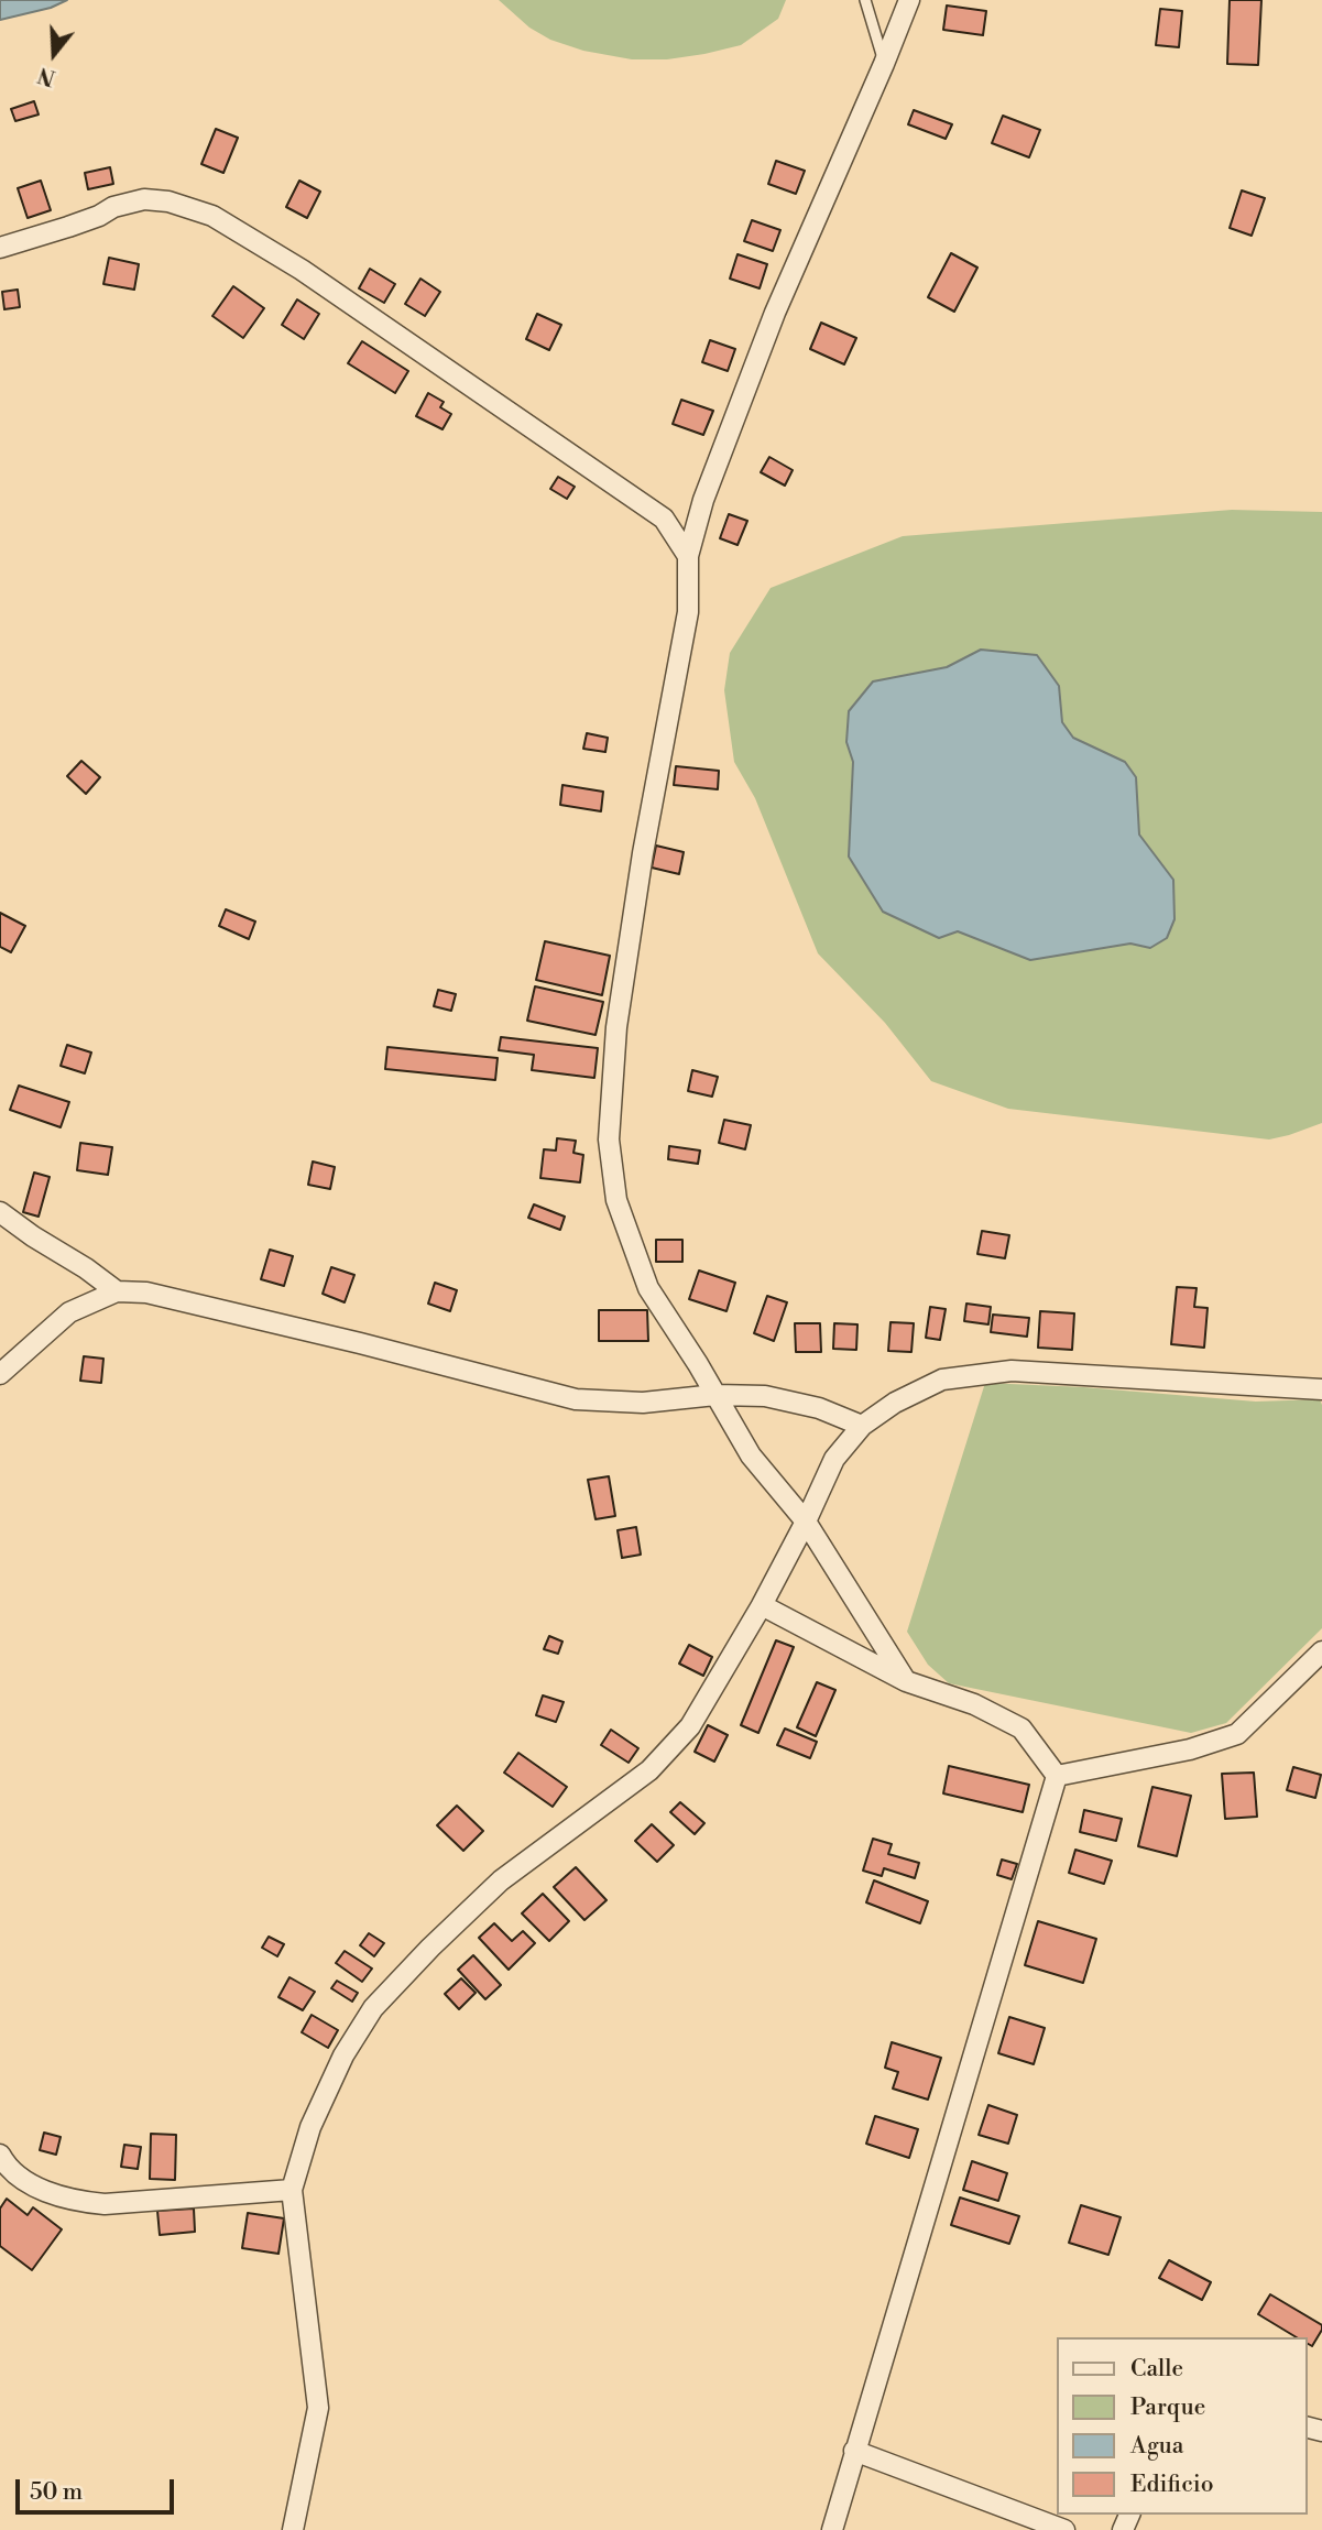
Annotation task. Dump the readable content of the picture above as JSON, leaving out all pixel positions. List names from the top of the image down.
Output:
{
  "legend": [
    "Calle",
    "Parque",
    "Agua",
    "Edificio"
  ],
  "scale_bar": "50 m",
  "north": "bottom"
}
